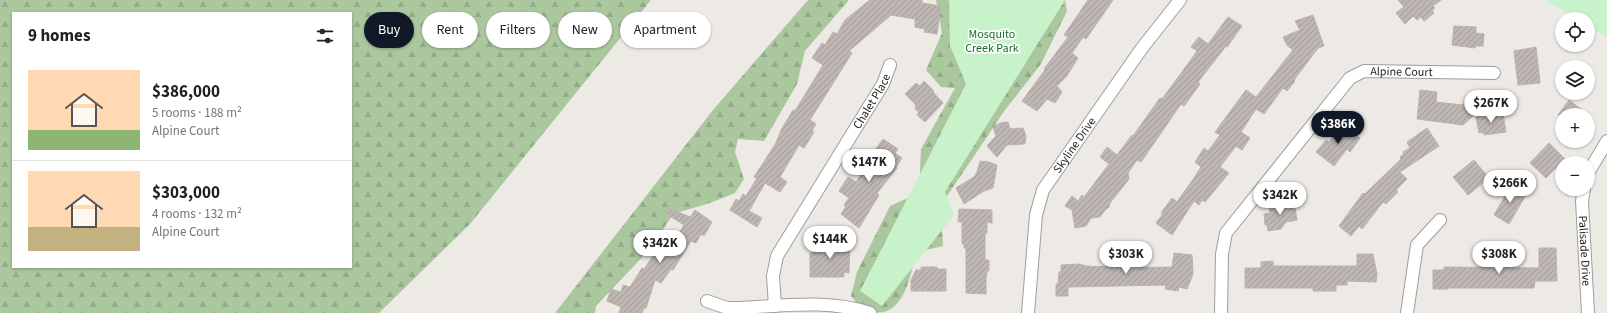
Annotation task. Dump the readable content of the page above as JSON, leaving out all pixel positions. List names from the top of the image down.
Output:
{
  "streets": {
    "street": [
      "Alpine Court",
      "Chalet Place",
      "Skyline Drive",
      "Palisade Drive"
    ]
  },
  "parks": ["Mosquito Creek Park"],
  "page": {
    "map_buttons": ["+", "−"],
    "chip": [
      "Buy",
      "Rent",
      "Filters",
      "New",
      "Apartment"
    ],
    "heading": "9 homes",
    "list": [
      {
        "name": "$386,000",
        "note": "5 rooms · 188 m² · Alpine Court"
      },
      {
        "name": "$303,000",
        "note": "4 rooms · 132 m² · Alpine Court"
      }
    ],
    "price": [
      "$267K",
      "$386K",
      "$147K",
      "$266K",
      "$342K",
      "$144K",
      "$342K",
      "$303K",
      "$308K"
    ]
  }
}
